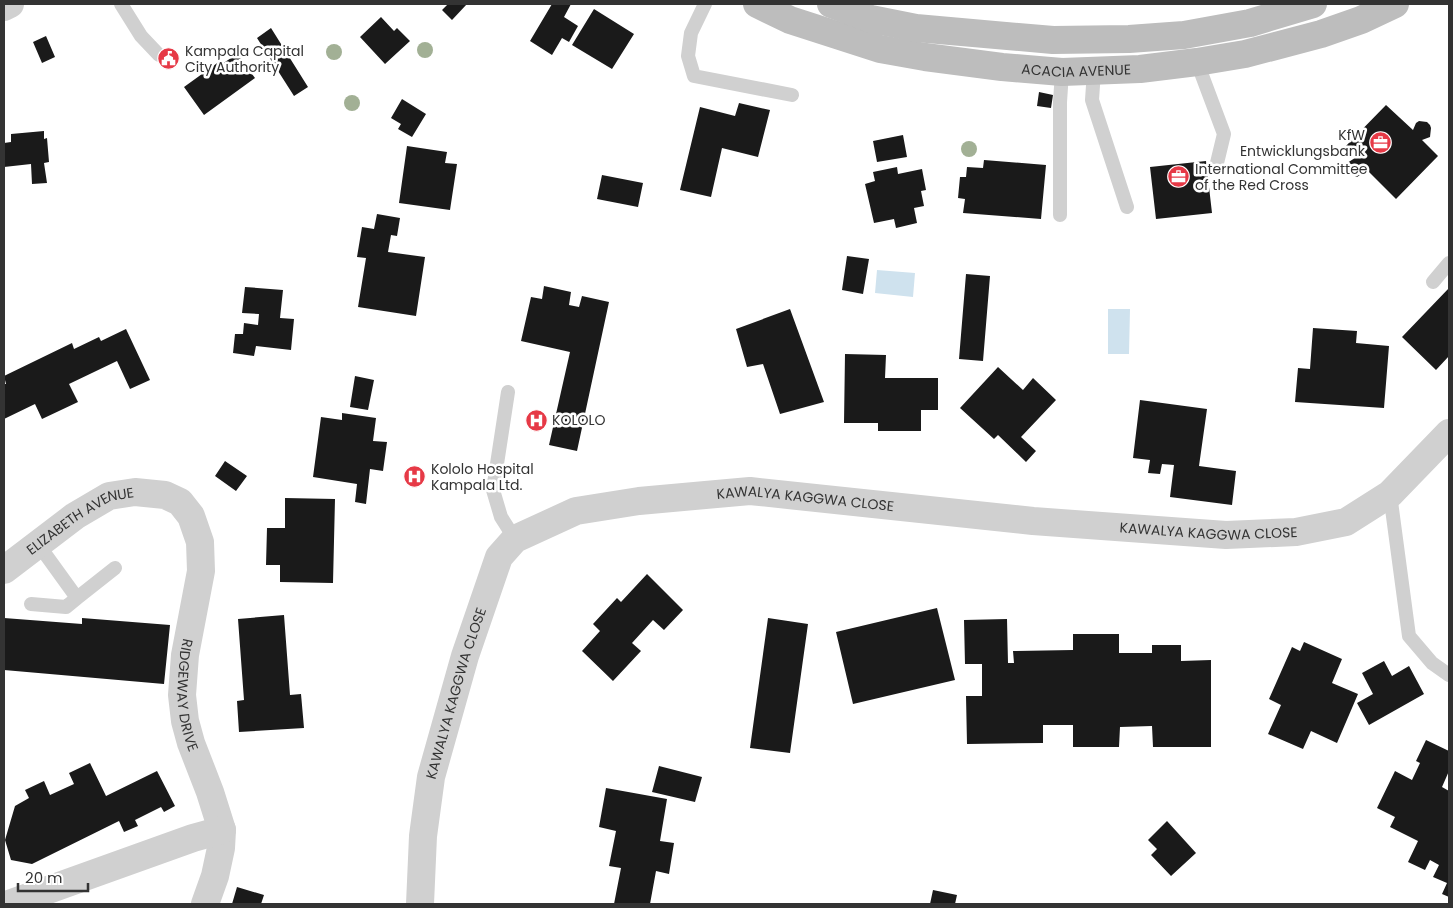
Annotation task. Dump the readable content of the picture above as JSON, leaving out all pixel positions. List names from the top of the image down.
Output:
{
  "streets": {
    "main road": ["ACACIA AVENUE"],
    "street": ["KAWALYA KAGGWA CLOSE", "ELIZABETH AVENUE", "RIDGEWAY DRIVE"]
  },
  "crossings": [
    ["ELIZABETH AVENUE", "RIDGEWAY DRIVE"]
  ],
  "places": {
    "public building": ["Kampala Capital City Authority"],
    "office": ["KfW Entwicklungsbank", "International Committee of the Red Cross"],
    "hospital": ["KOLOLO", "Kololo Hospital Kampala Ltd."]
  },
  "scale_bar": "20 m"
}
